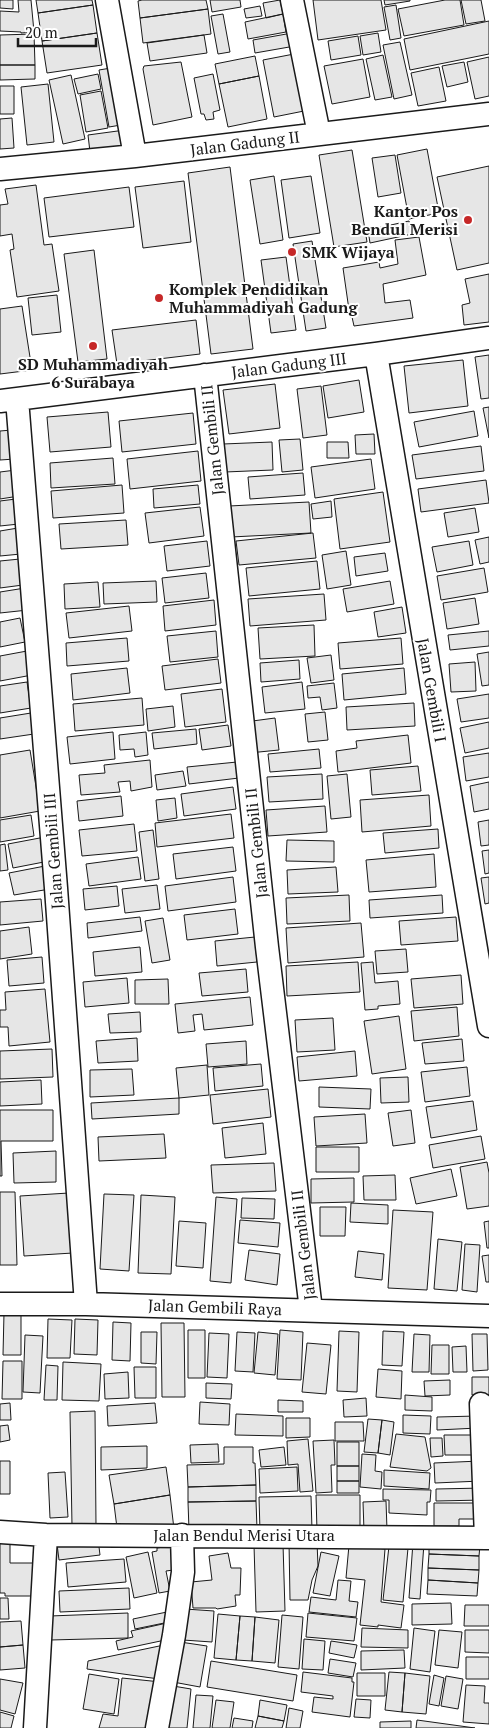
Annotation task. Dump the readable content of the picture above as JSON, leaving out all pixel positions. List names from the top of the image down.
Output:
{
  "streets": {
    "street": [
      "Jalan Gadung II",
      "Jalan Gadung III",
      "Jalan Gembili II",
      "Jalan Gembili I",
      "Jalan Gembili III",
      "Jalan Gembili Raya",
      "Jalan Bendul Merisi Utara"
    ]
  },
  "crossings": [
    ["Jalan Gadung III", "Jalan Gembili II"],
    ["Jalan Gadung III", "Jalan Gembili I"],
    ["Jalan Gadung III", "Jalan Gembili III"],
    ["Jalan Gembili II", "Jalan Gembili Raya"],
    ["Jalan Gembili III", "Jalan Gembili Raya"]
  ],
  "places": [
    "Kantor Pos Bendul Merisi",
    "SMK Wijaya",
    "Komplek Pendidikan Muhammadiyah Gadung",
    "SD Muhammadiyah 6 Surabaya"
  ],
  "scale_bar": "20 m"
}
